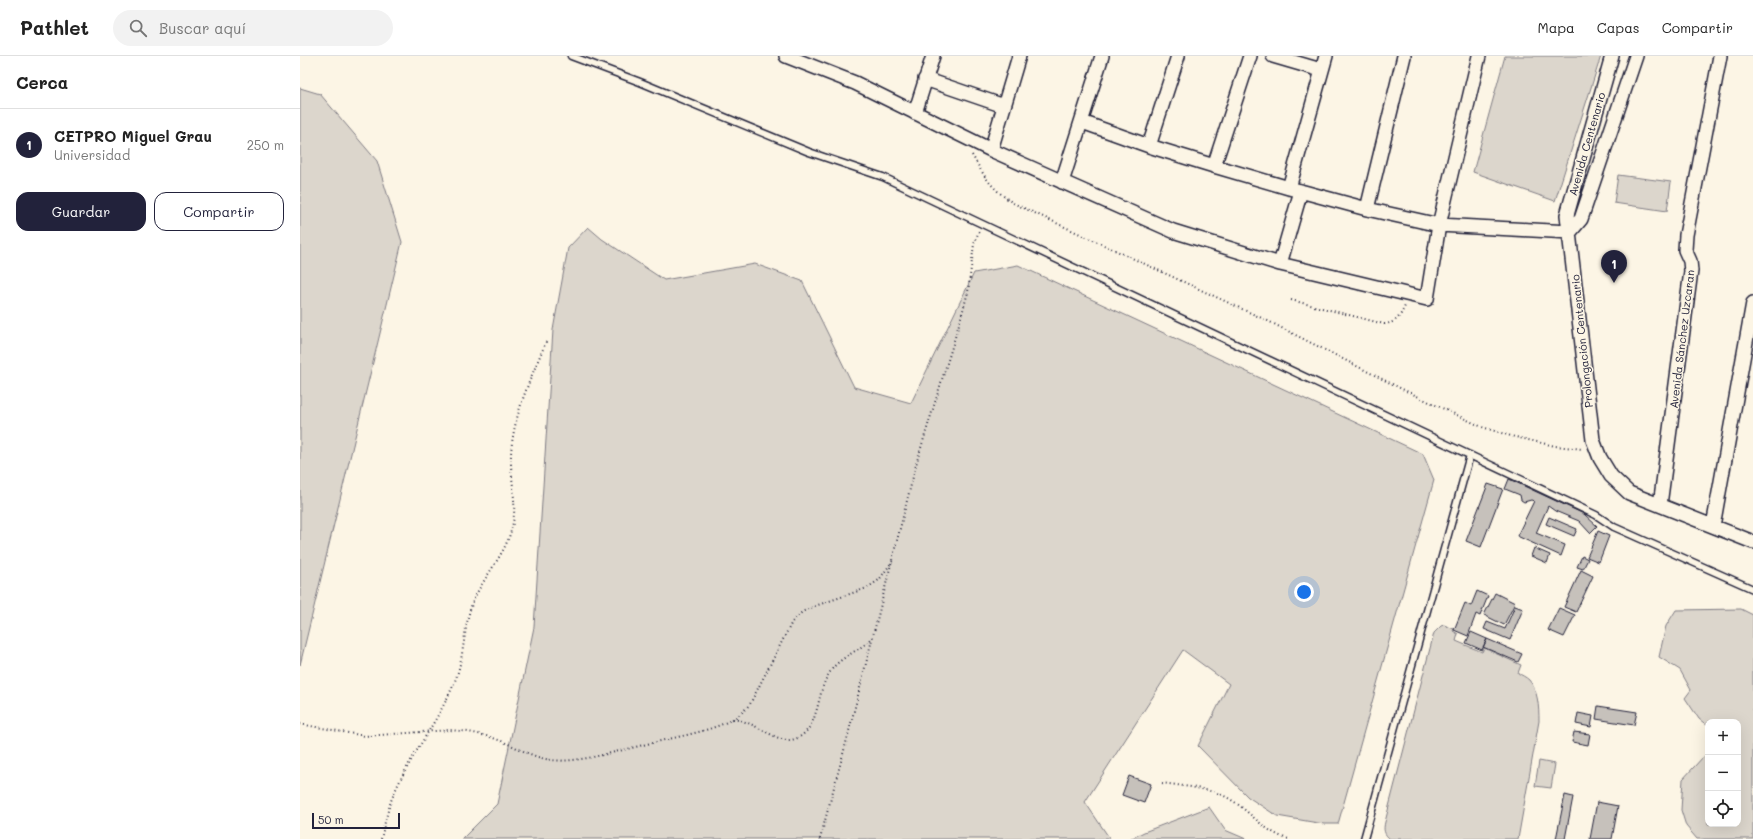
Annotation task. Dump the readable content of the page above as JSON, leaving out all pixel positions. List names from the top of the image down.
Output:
{
  "streets": {
    "street": ["Avenida Centenario", "Avenida Sánchez Uzcaran", "Prolongación Centenario"]
  },
  "crossings": [
    ["Avenida Centenario", "Prolongación Centenario"],
    ["Avenida Sánchez Uzcaran", "Prolongación Centenario"]
  ],
  "scale_bar": "50 m",
  "page": {
    "header": "Pathlet",
    "search": "Buscar aquí",
    "nav": ["Mapa", "Capas", "Compartir"],
    "heading": "Cerca",
    "list": [
      {
        "mark": "1",
        "name": "CETPRO Miguel Grau",
        "note": "Universidad",
        "value": "250 m"
      }
    ],
    "buttons": ["Guardar", "Compartir"],
    "pins": "1",
    "map_buttons": ["+", "−"],
    "scale": "50 m"
  }
}
